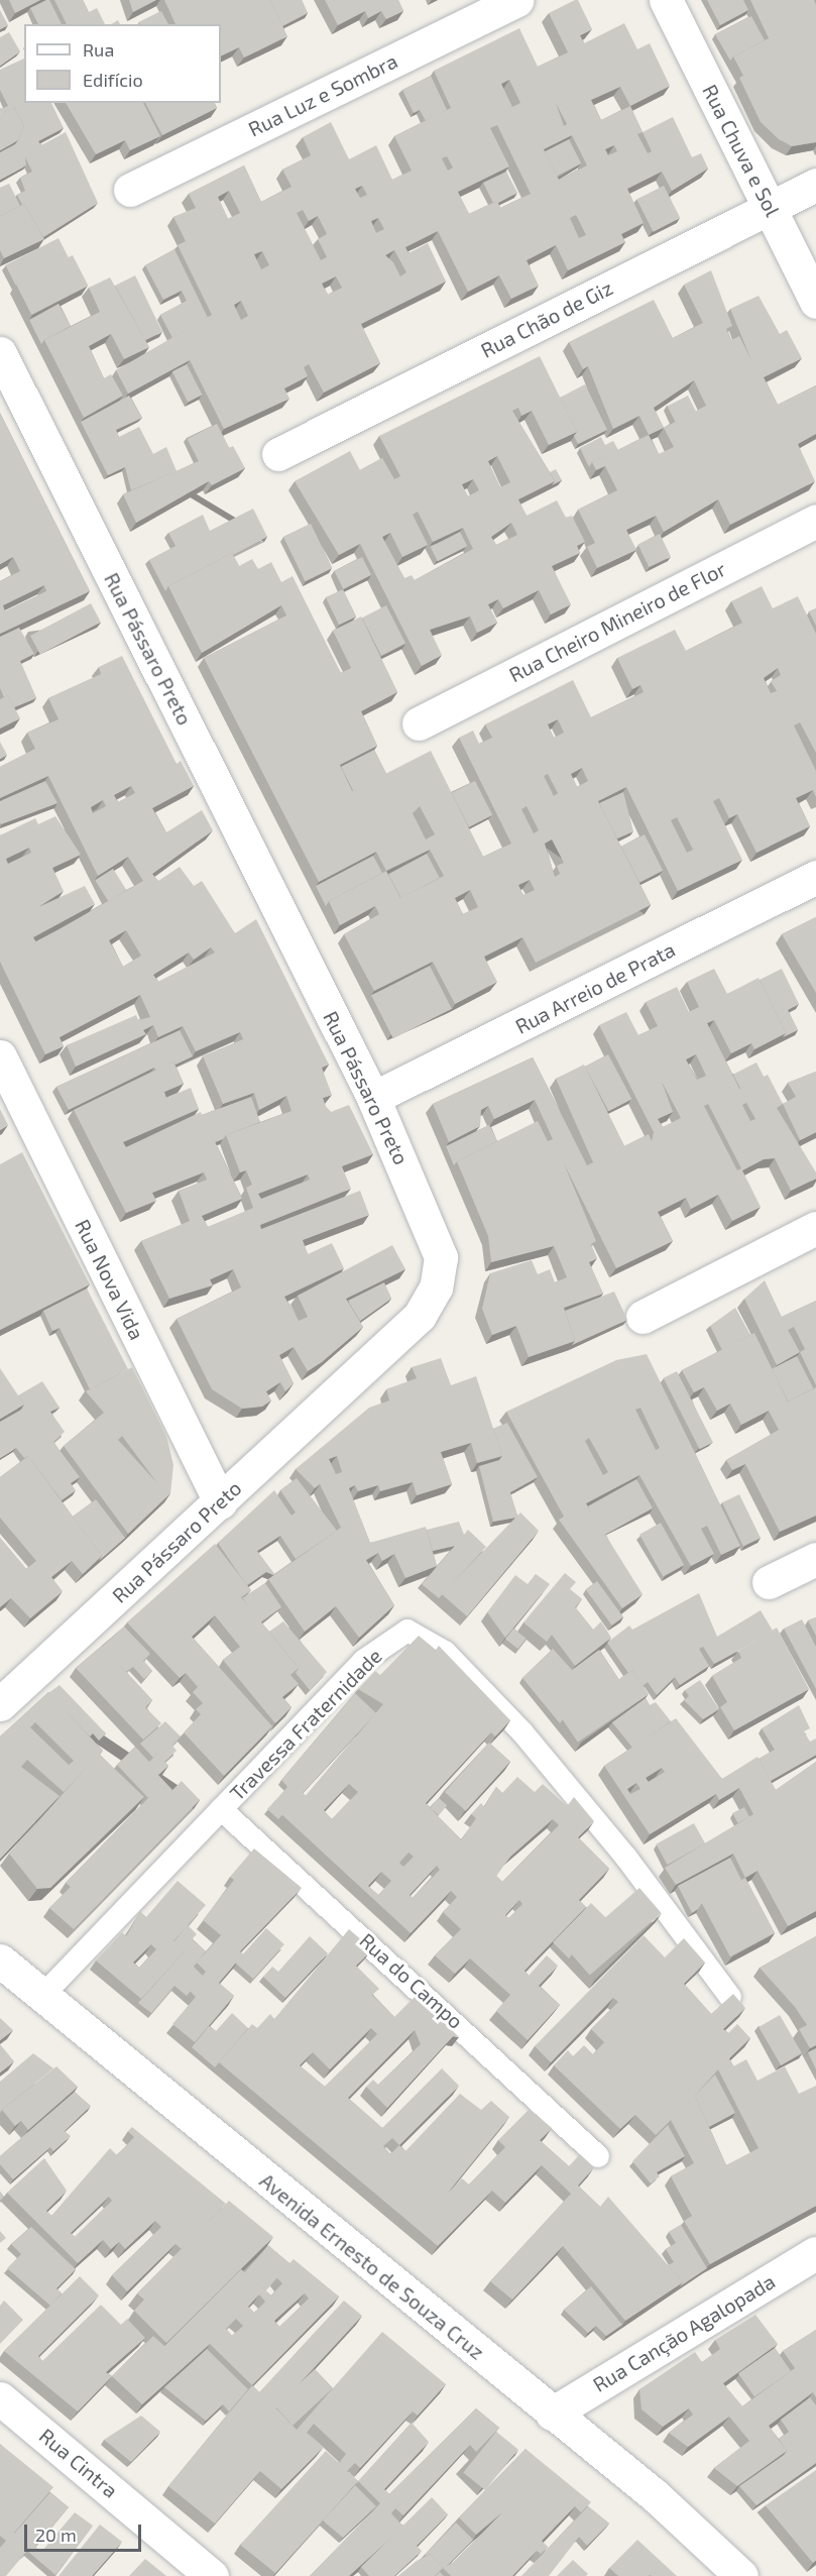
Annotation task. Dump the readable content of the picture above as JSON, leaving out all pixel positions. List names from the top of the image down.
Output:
{
  "streets": {
    "street": [
      "Rua Luz e Sombra",
      "Rua Chuva e Sol",
      "Rua Chão de Giz",
      "Rua Cheiro Mineiro de Flor",
      "Rua Pássaro Preto",
      "Rua Arreio de Prata",
      "Rua Nova Vida",
      "Avenida Ernesto de Souza Cruz",
      "Rua Canção Agalopada",
      "Rua Cintra"
    ],
    "lane": ["Travessa Fraternidade", "Rua do Campo"]
  },
  "crossings": [
    ["Rua Chuva e Sol", "Rua Chão de Giz"],
    ["Rua Pássaro Preto", "Rua Arreio de Prata"],
    ["Rua Pássaro Preto", "Rua Nova Vida"],
    ["Travessa Fraternidade", "Rua do Campo"],
    ["Travessa Fraternidade", "Avenida Ernesto de Souza Cruz"],
    ["Avenida Ernesto de Souza Cruz", "Rua Canção Agalopada"]
  ],
  "legend": ["Rua", "Edifício"],
  "scale_bar": "20 m"
}
